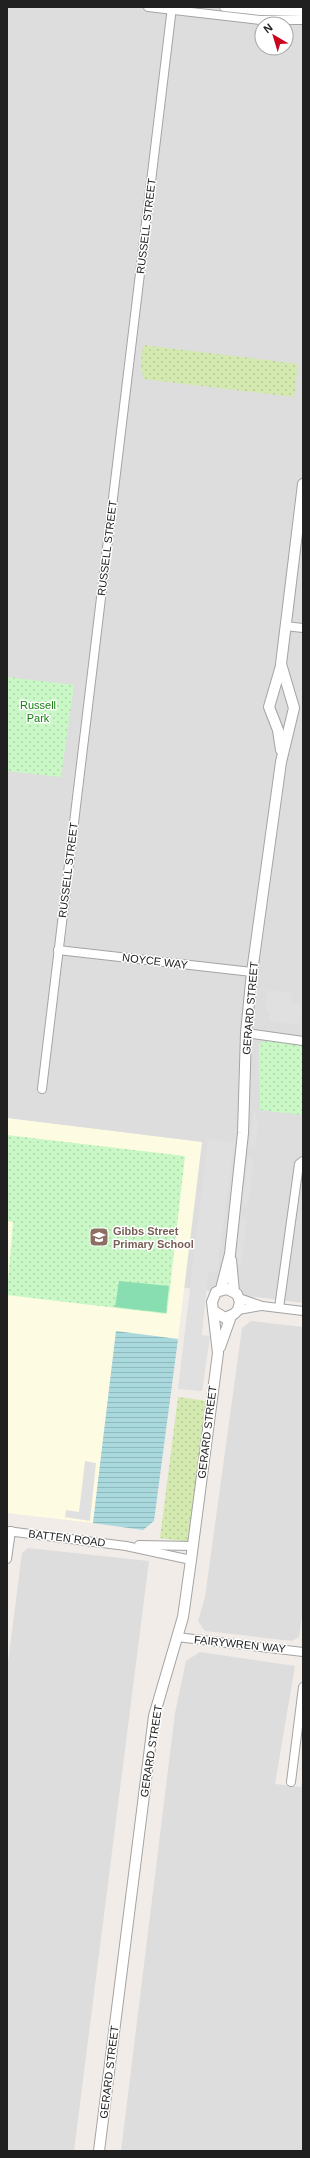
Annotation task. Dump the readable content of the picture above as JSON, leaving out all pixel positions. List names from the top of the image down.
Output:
{
  "streets": {
    "street": [
      "RUSSELL STREET",
      "NOYCE WAY",
      "GERARD STREET",
      "BATTEN ROAD",
      "FAIRYWREN WAY"
    ]
  },
  "crossings": [
    ["RUSSELL STREET", "NOYCE WAY"],
    ["NOYCE WAY", "GERARD STREET"],
    ["GERARD STREET", "BATTEN ROAD"],
    ["GERARD STREET", "FAIRYWREN WAY"]
  ],
  "parks": ["Russell Park"],
  "places": {
    "school or university": ["Gibbs Street Primary School"]
  },
  "north": "top left"
}
